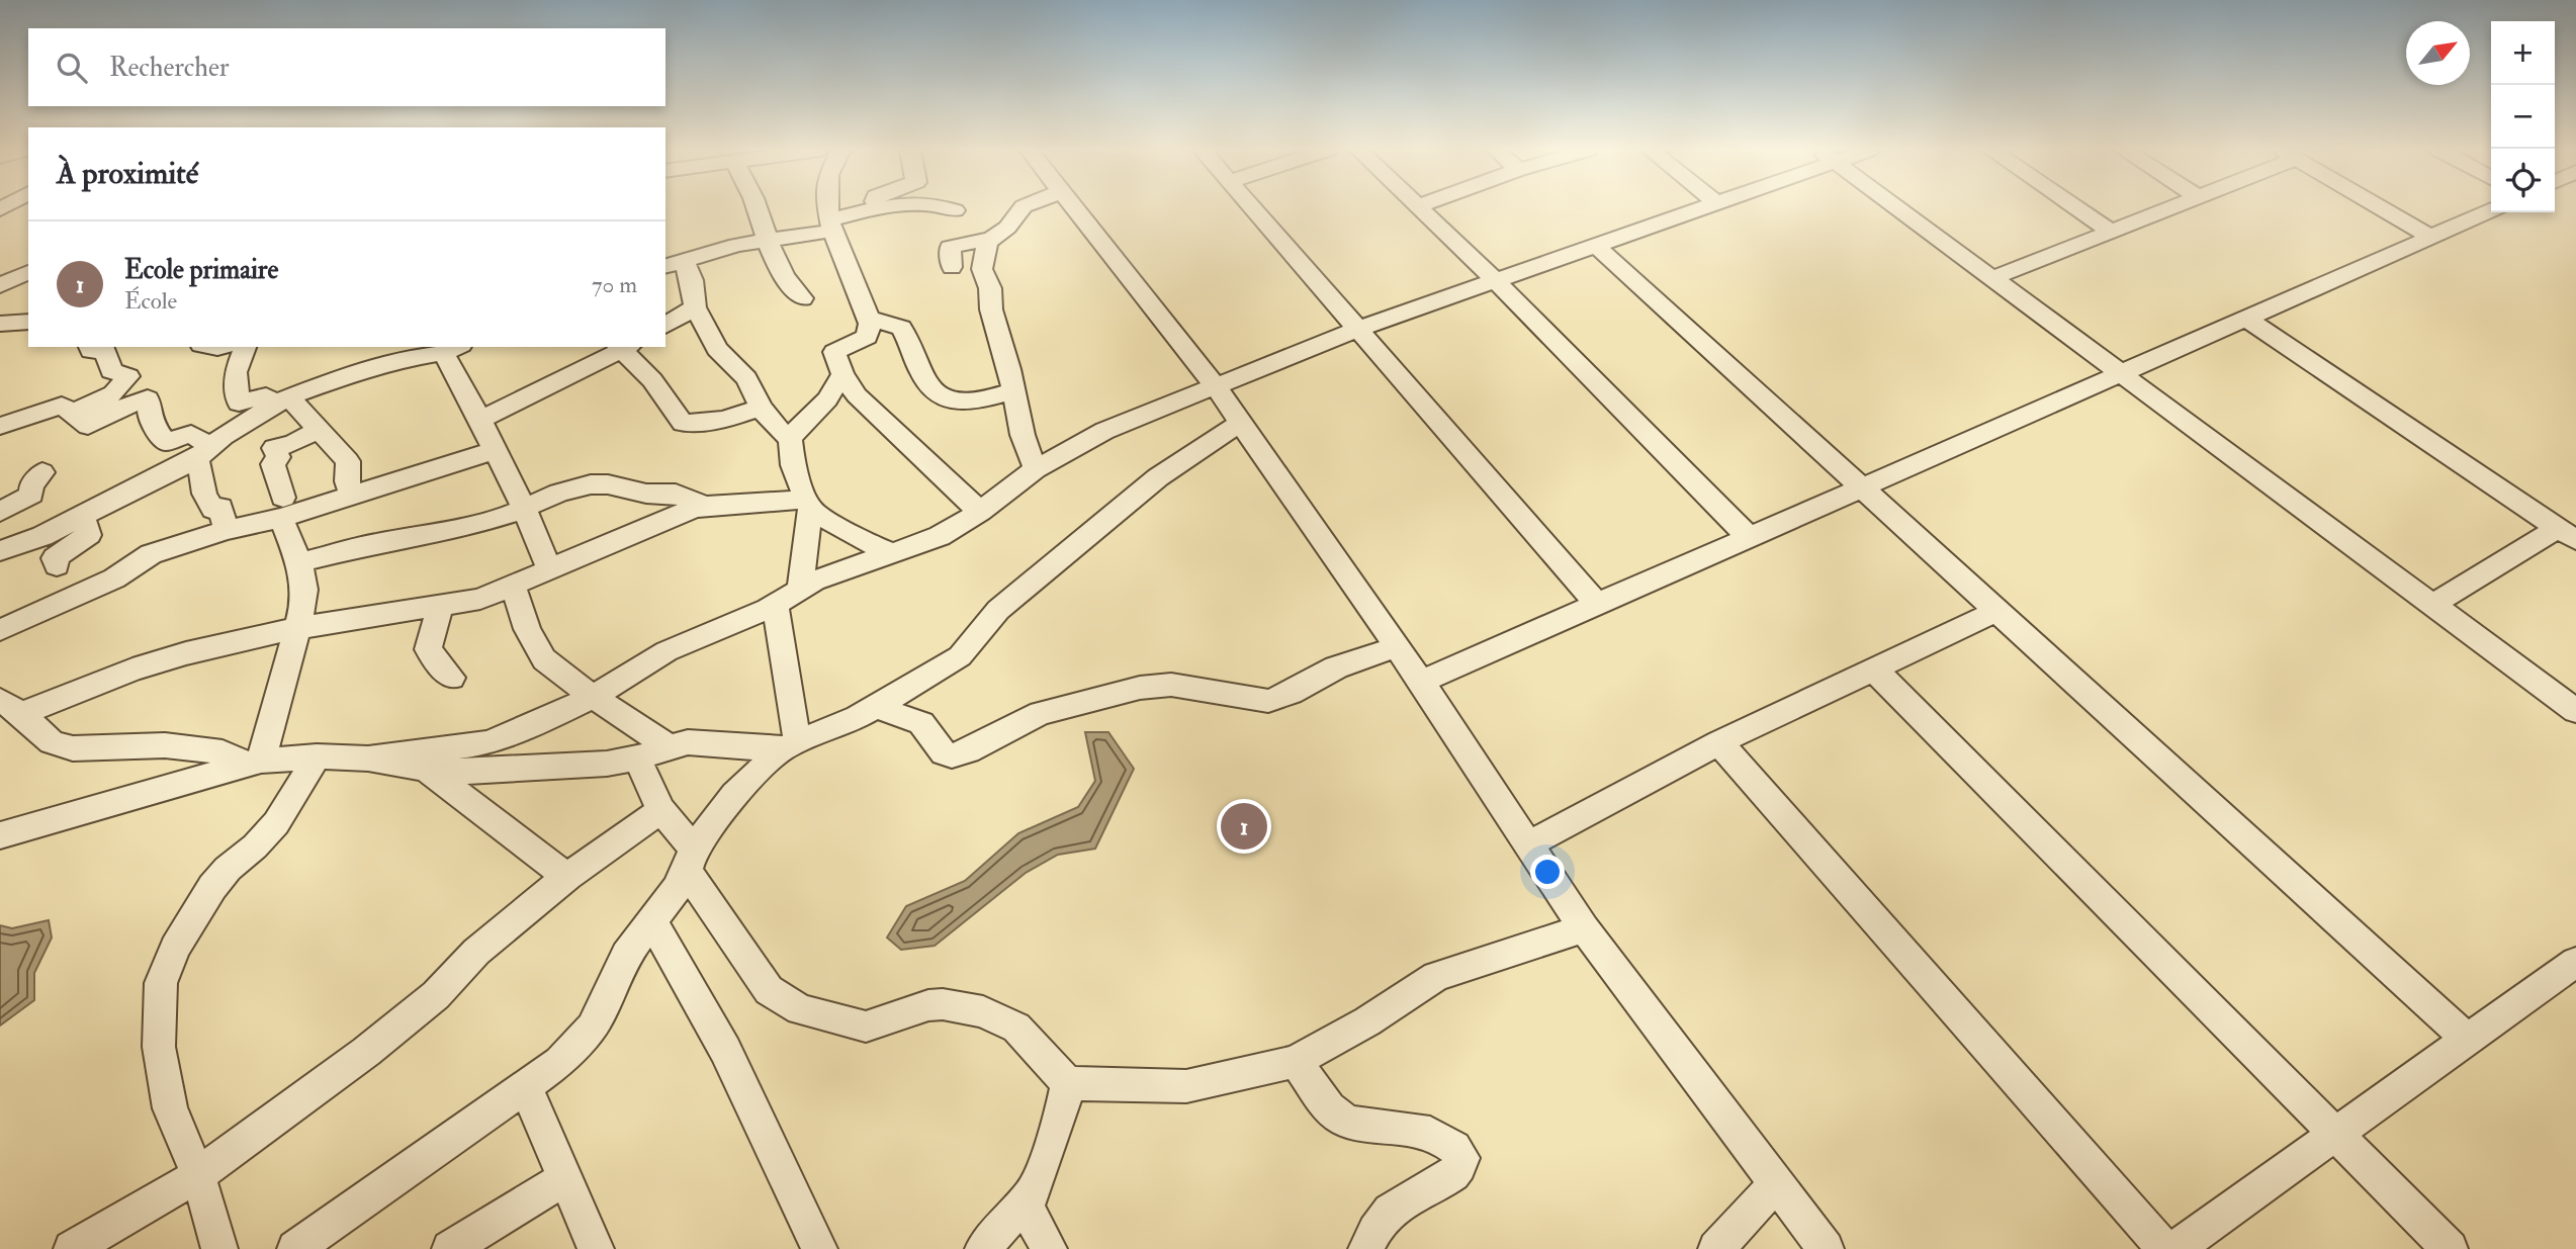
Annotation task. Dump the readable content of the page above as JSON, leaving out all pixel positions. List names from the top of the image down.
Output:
{
  "north": "top right",
  "page": {
    "map_buttons": ["+", "−"],
    "search": "Rechercher",
    "heading": "À proximité",
    "list": [
      {
        "mark": "1",
        "name": "Ecole primaire",
        "note": "École",
        "value": "70 m"
      }
    ],
    "pins": "1"
  }
}
